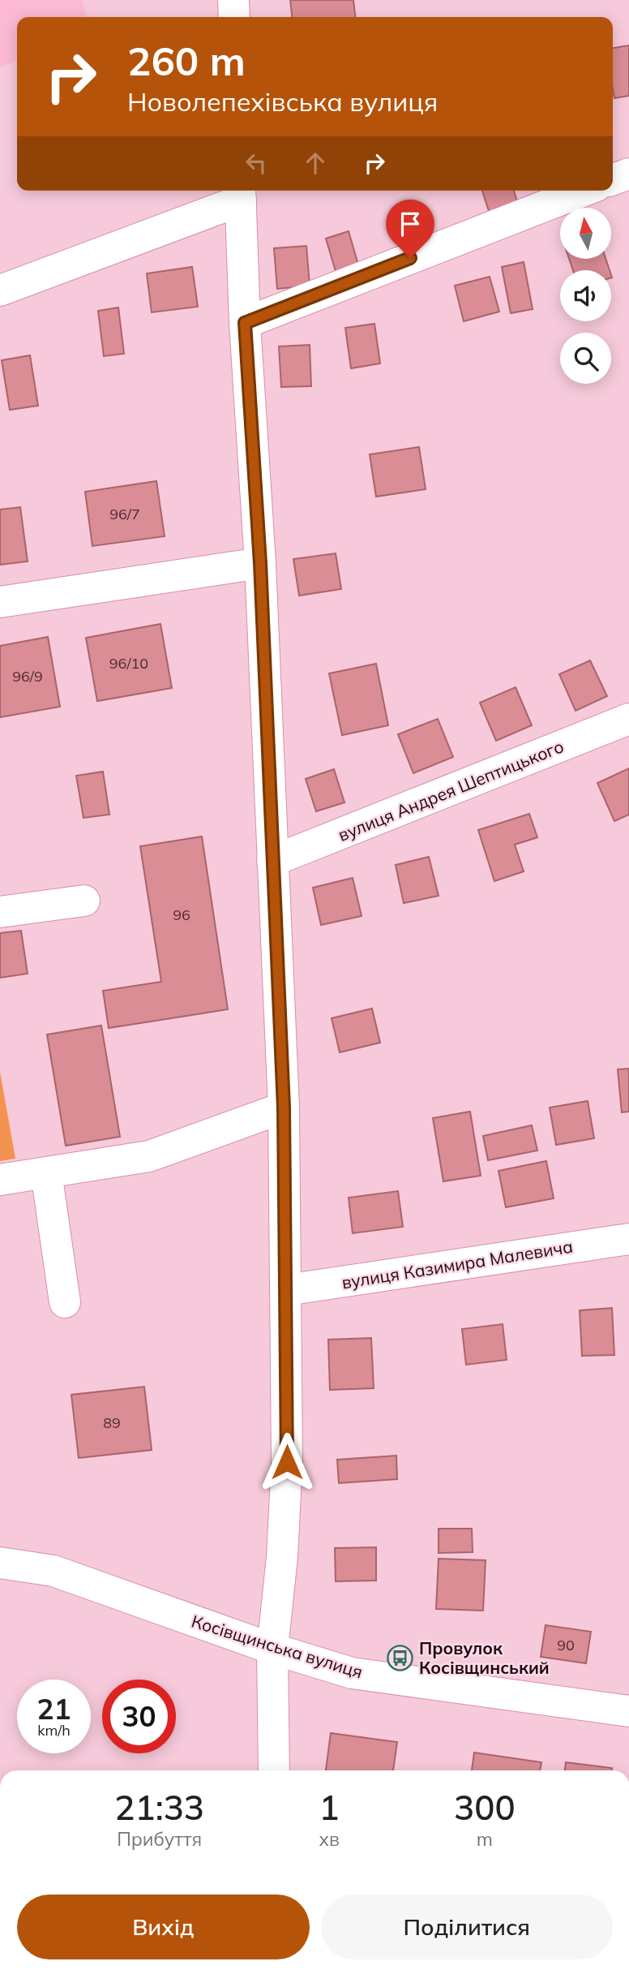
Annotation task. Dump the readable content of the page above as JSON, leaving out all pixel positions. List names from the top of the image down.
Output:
{
  "streets": {
    "street": ["вулиця Андрея Шептицького", "вулиця Казимира Малевича", "Косівщинська вулиця"]
  },
  "places": {
    "bus stop": ["Провулок Косівщинський"]
  },
  "house_numbers": [
    "96/7",
    "96/10",
    "96/9",
    "96",
    "89",
    "90"
  ],
  "north": "top",
  "page": {
    "turn": ["260 m", "Новолепехівська вулиця"],
    "speed": "21 km/h",
    "limit": "30",
    "eta": [
      "21:33",
      "Прибуття",
      "1",
      "хв",
      "300",
      "m"
    ],
    "buttons": ["Вихід", "Поділитися"]
  }
}
